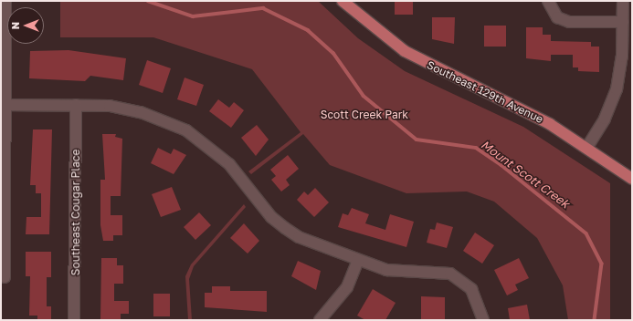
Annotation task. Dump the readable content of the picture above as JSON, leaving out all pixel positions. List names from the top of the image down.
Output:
{
  "streets": {
    "main road": ["Southeast 129th Avenue"],
    "street": ["Southeast Cougar Place"]
  },
  "water": ["Mount Scott Creek"],
  "parks": ["Scott Creek Park"],
  "north": "left"
}
